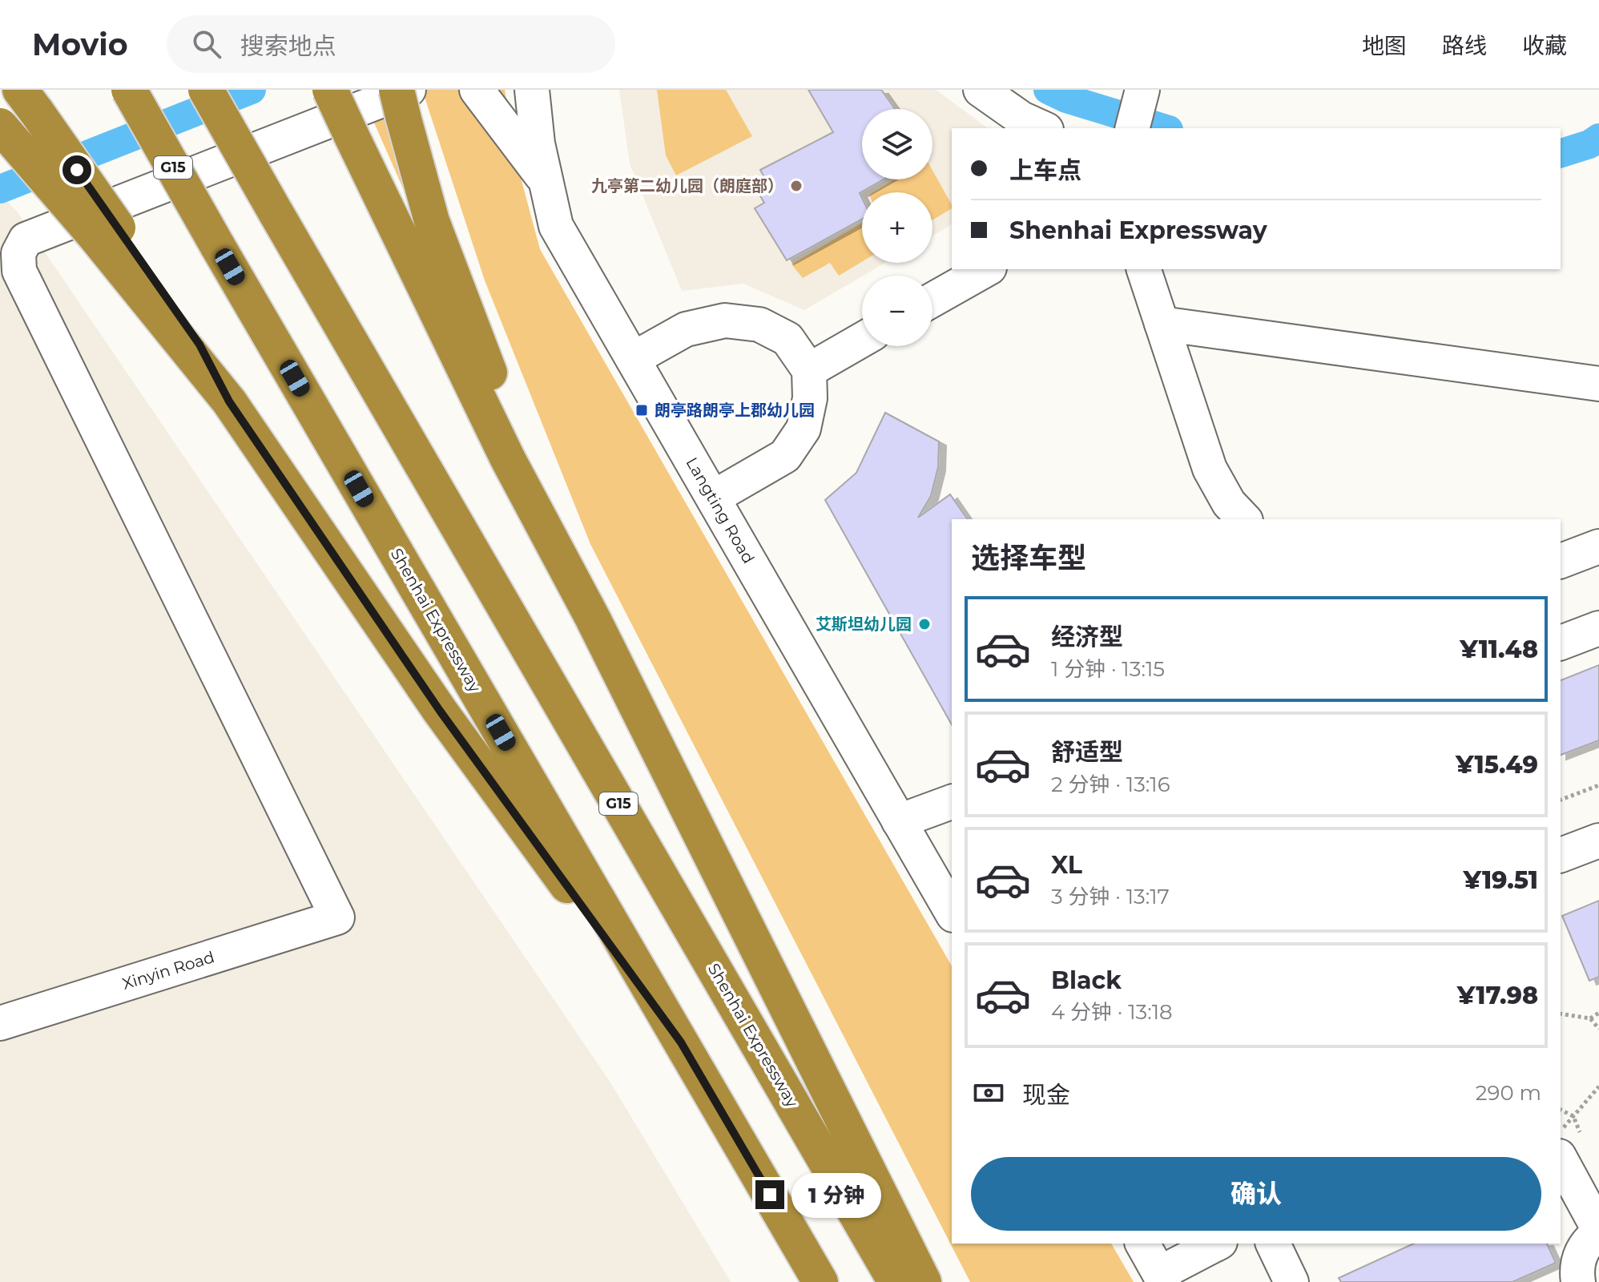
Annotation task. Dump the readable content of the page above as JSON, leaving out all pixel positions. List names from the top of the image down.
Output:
{
  "streets": {
    "highway": ["G15", "Shenhai Expressway"],
    "street": ["Langting Road", "Xinyin Road"]
  },
  "places": {
    "other": ["九亭第二幼儿园（朗庭部）", "艾斯坦幼儿园"],
    "transit": ["朗亭路朗亭上郡幼儿园"]
  },
  "page": {
    "header": "Movio",
    "search": "搜索地点",
    "nav": ["地图", "路线", "收藏"],
    "map_buttons": ["+", "−"],
    "banner": ["上车点", "Shenhai Expressway"],
    "heading": "选择车型",
    "list": [
      {
        "name": "经济型",
        "note": "1 分钟 · 13:15",
        "value": "¥11.48"
      },
      {
        "name": "舒适型",
        "note": "2 分钟 · 13:16",
        "value": "¥15.49"
      },
      {
        "name": "XL",
        "note": "3 分钟 · 13:17",
        "value": "¥19.51"
      },
      {
        "name": "Black",
        "note": "4 分钟 · 13:18",
        "value": "¥17.98"
      }
    ],
    "pay": ["现金", "290 m"],
    "buttons": "确认",
    "bubble": "1 分钟"
  }
}
